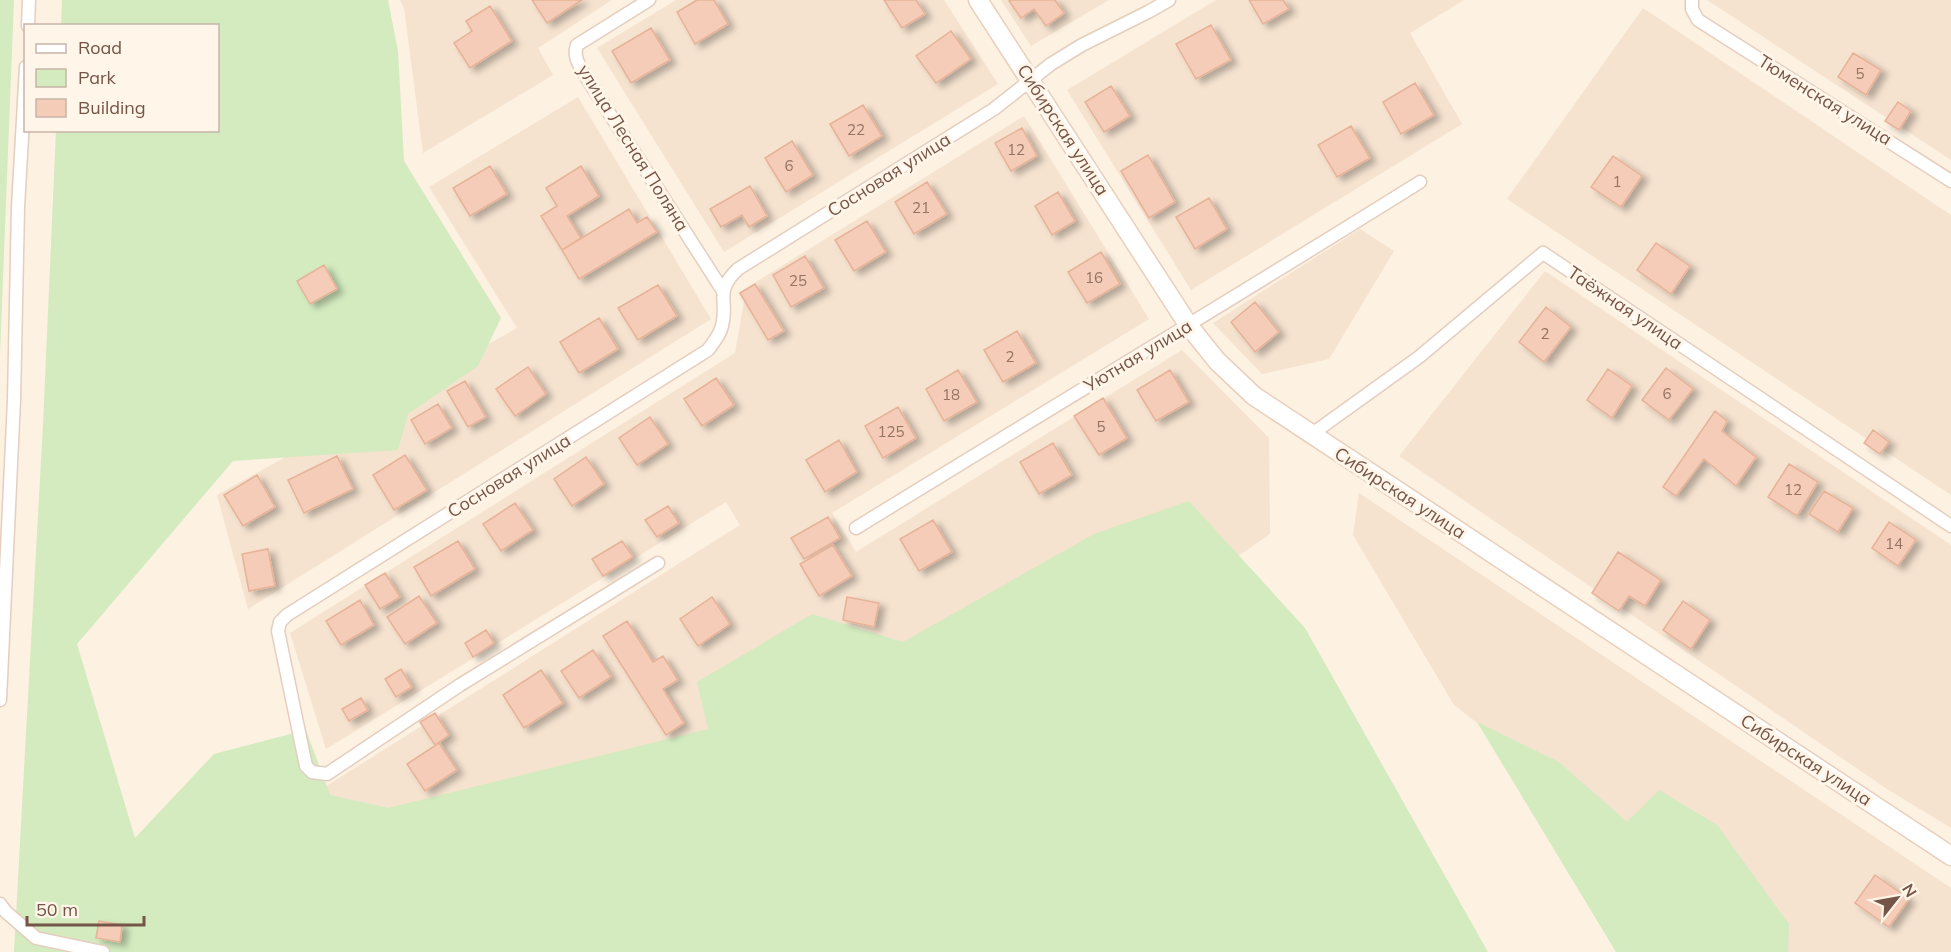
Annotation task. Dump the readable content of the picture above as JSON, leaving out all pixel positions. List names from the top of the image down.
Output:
{
  "streets": {
    "street": [
      "Тюменская улица",
      "Сибирская улица",
      "улица Лесная Поляна",
      "Сосновая улица",
      "Таёжная улица",
      "Уютная улица"
    ]
  },
  "crossings": [
    ["Сибирская улица", "Сосновая улица"],
    ["Сибирская улица", "Таёжная улица"],
    ["Сибирская улица", "Уютная улица"],
    ["улица Лесная Поляна", "Сосновая улица"]
  ],
  "house_numbers": [
    "5",
    "22",
    "12",
    "6",
    "1",
    "21",
    "16",
    "25",
    "2",
    "2",
    "6",
    "18",
    "5",
    "125",
    "12",
    "14"
  ],
  "legend": ["Road", "Park", "Building"],
  "scale_bar": "50 m",
  "north": "top right"
}
